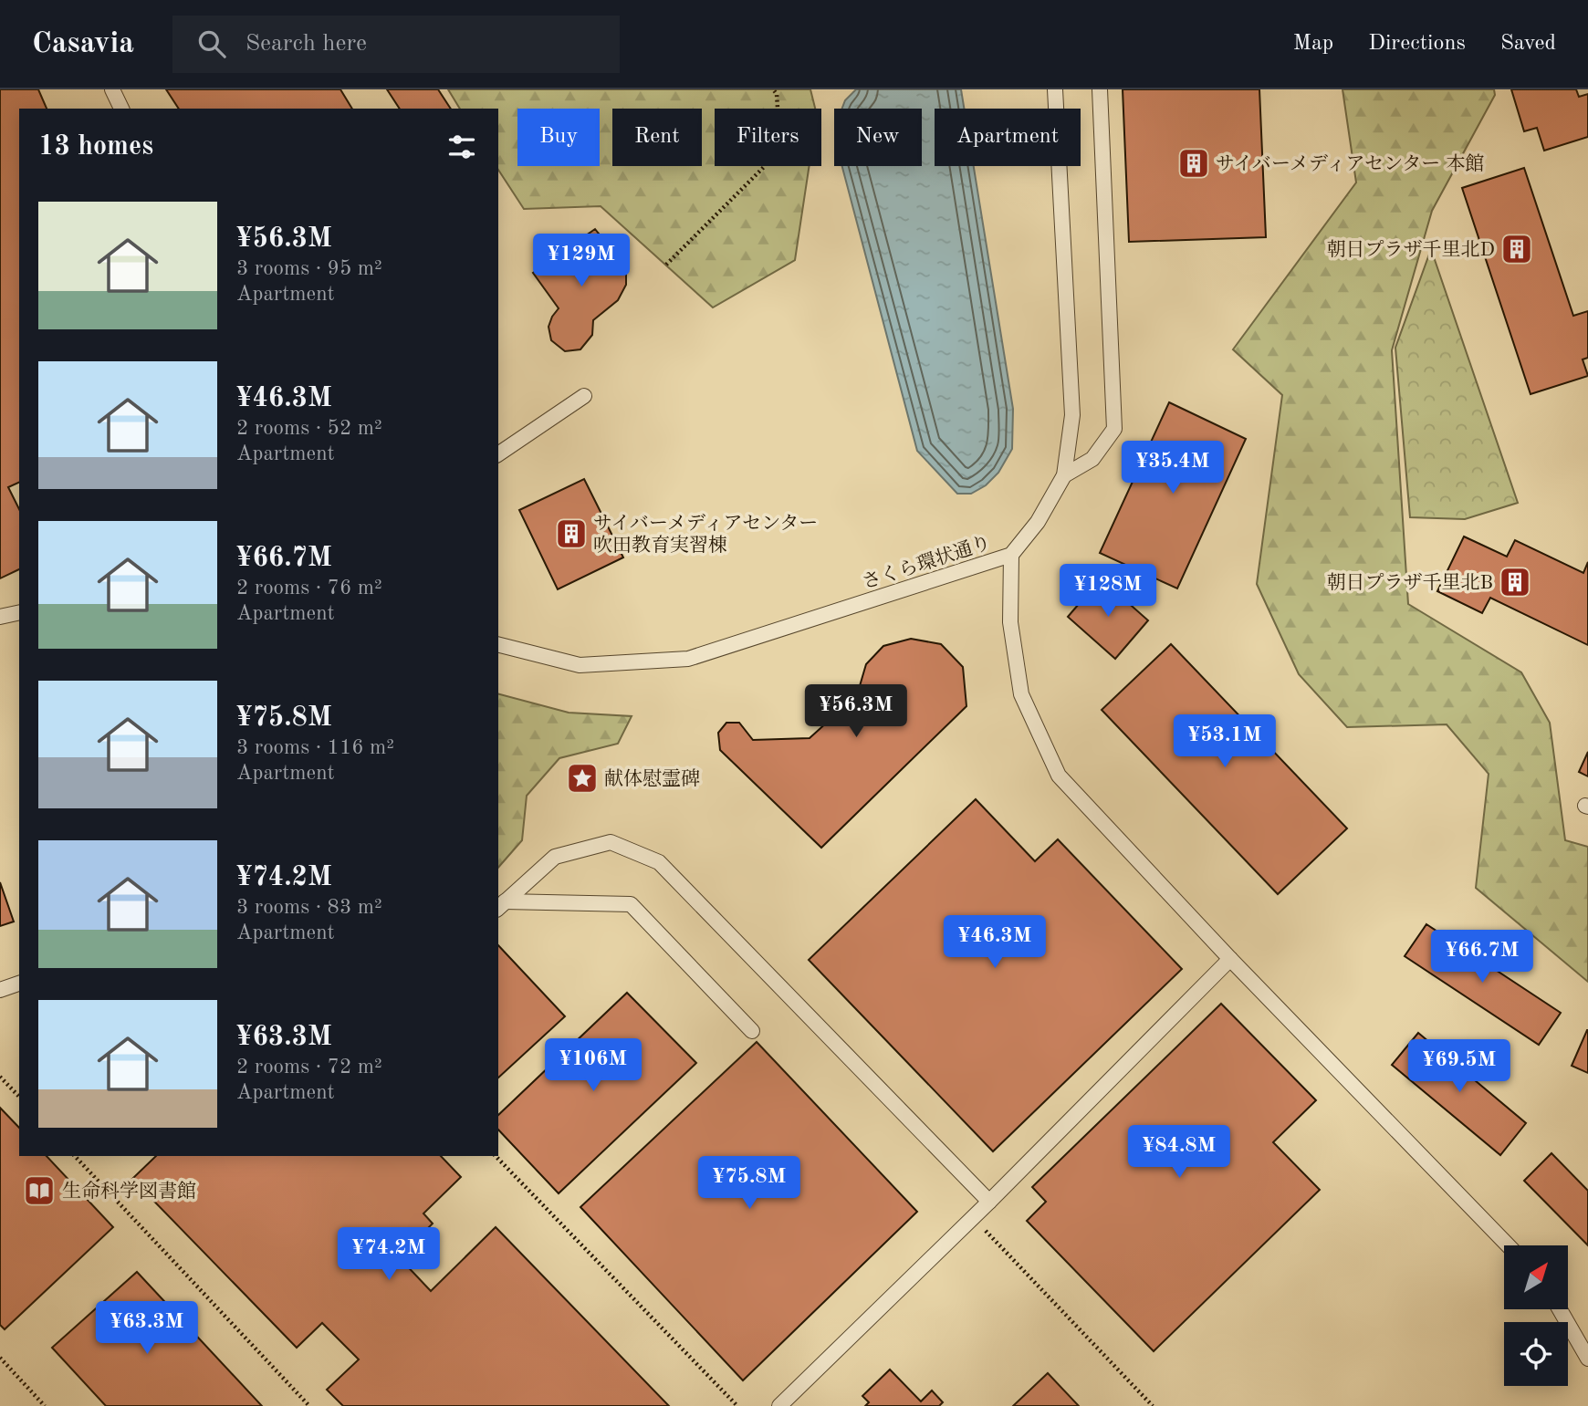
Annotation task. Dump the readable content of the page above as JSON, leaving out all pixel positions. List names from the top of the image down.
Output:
{
  "streets": {
    "lane": ["さくら環状通り"]
  },
  "places": {
    "building": [
      "サイバーメディアセンター 本館",
      "朝日プラザ千里北D",
      "サイバーメディアセンター 吹田教育実習棟",
      "朝日プラザ千里北B"
    ],
    "place": ["献体慰霊碑"],
    "library": ["生命科学図書館"]
  },
  "north": "top right",
  "page": {
    "header": "Casavia",
    "search": "Search here",
    "nav": ["Map", "Directions", "Saved"],
    "chip": [
      "Buy",
      "Rent",
      "Filters",
      "New",
      "Apartment"
    ],
    "heading": "13 homes",
    "list": [
      {
        "name": "¥56.3M",
        "note": "3 rooms · 95 m² · Apartment"
      },
      {
        "name": "¥46.3M",
        "note": "2 rooms · 52 m² · Apartment"
      },
      {
        "name": "¥66.7M",
        "note": "2 rooms · 76 m² · Apartment"
      },
      {
        "name": "¥75.8M",
        "note": "3 rooms · 116 m² · Apartment"
      },
      {
        "name": "¥74.2M",
        "note": "3 rooms · 83 m² · Apartment"
      },
      {
        "name": "¥63.3M",
        "note": "2 rooms · 72 m² · Apartment"
      }
    ],
    "price": [
      "¥129M",
      "¥35.4M",
      "¥128M",
      "¥56.3M",
      "¥53.1M",
      "¥46.3M",
      "¥66.7M",
      "¥106M",
      "¥69.5M",
      "¥84.8M",
      "¥75.8M",
      "¥74.2M",
      "¥63.3M"
    ]
  }
}
